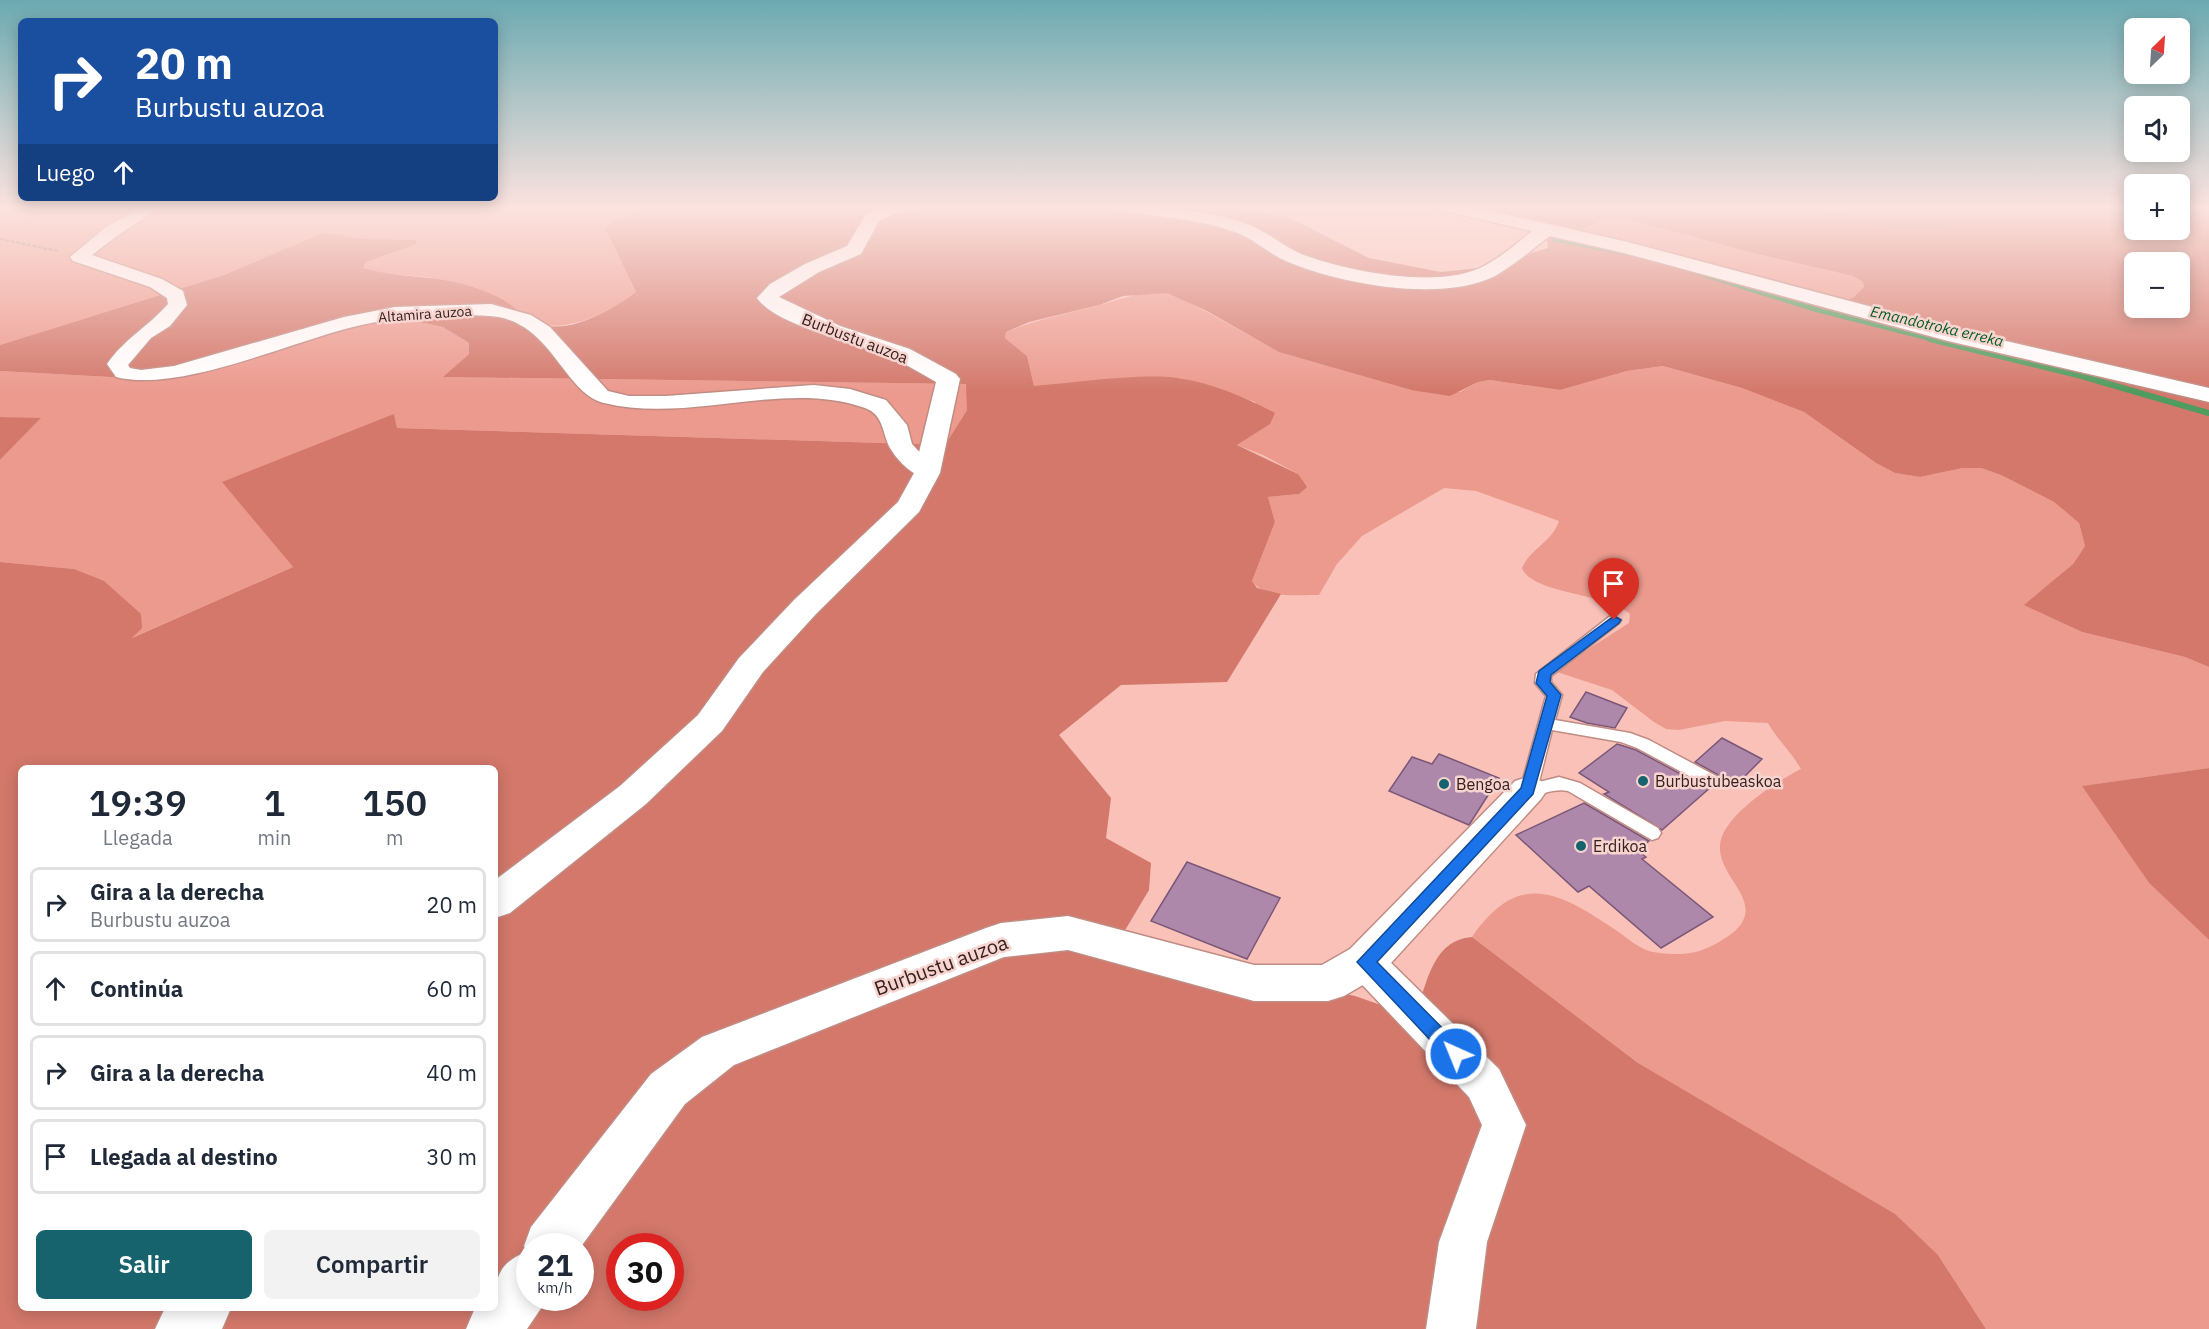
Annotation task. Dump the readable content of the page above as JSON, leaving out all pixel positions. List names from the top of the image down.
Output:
{
  "streets": {
    "street": ["Altamira auzoa", "Burbustu auzoa"]
  },
  "crossings": [
    ["Altamira auzoa", "Burbustu auzoa"]
  ],
  "water": ["Emandotroka erreka"],
  "places": ["Burbustubeaskoa", "Bengoa", "Erdikoa"],
  "north": "top right",
  "page": {
    "map_buttons": ["+", "−"],
    "turn": ["20 m", "Burbustu auzoa"],
    "then": "Luego",
    "eta": [
      "19:39",
      "Llegada",
      "1",
      "min",
      "150",
      "m"
    ],
    "list": [
      {
        "name": "Gira a la derecha",
        "note": "Burbustu auzoa",
        "value": "20 m"
      },
      {
        "name": "Continúa",
        "value": "60 m"
      },
      {
        "name": "Gira a la derecha",
        "value": "40 m"
      },
      {
        "name": "Llegada al destino",
        "value": "30 m"
      }
    ],
    "buttons": ["Salir", "Compartir"],
    "speed": "21 km/h",
    "limit": "30"
  }
}
